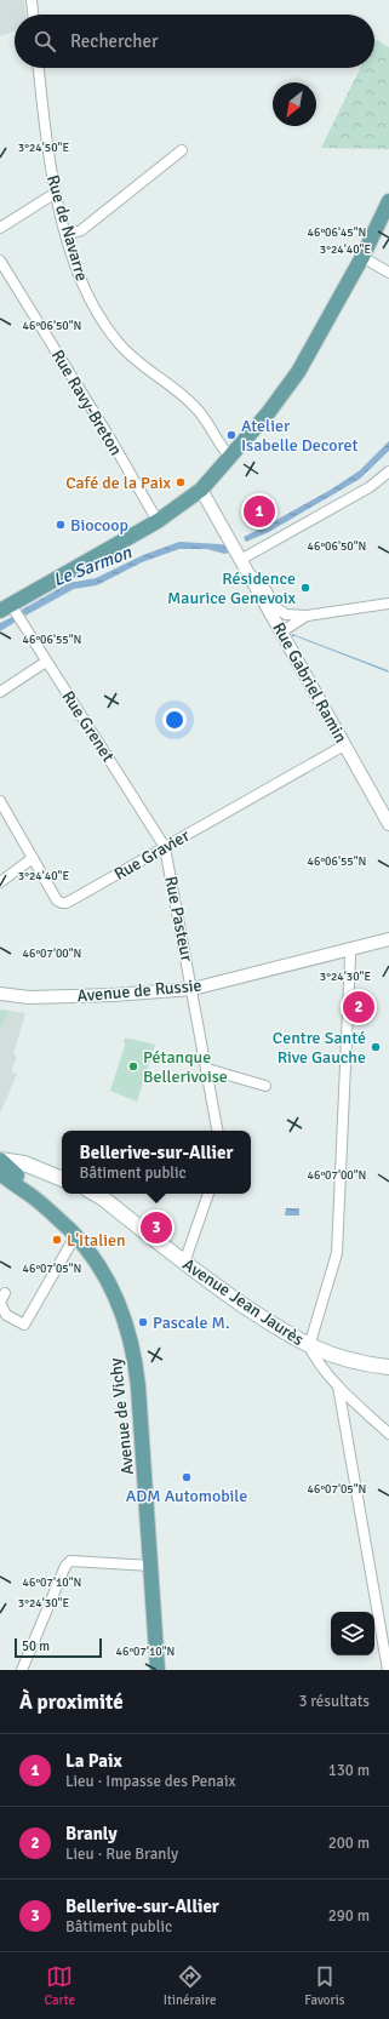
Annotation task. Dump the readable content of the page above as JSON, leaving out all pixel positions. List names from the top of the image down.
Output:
{
  "streets": {
    "main road": ["Avenue Jean Jaurès", "Avenue de Vichy"],
    "street": [
      "Rue de Navarre",
      "Rue Ravy-Breton",
      "Rue Gabriel Ramin",
      "Rue Grenet",
      "Rue Gravier",
      "Rue Pasteur",
      "Avenue de Russie"
    ]
  },
  "crossings": [
    ["Rue Gabriel Ramin", "Rue Gravier"],
    ["Rue Grenet", "Rue Gravier"],
    ["Rue Grenet", "Rue Pasteur"],
    ["Rue Gravier", "Rue Pasteur"],
    ["Rue Pasteur", "Avenue de Russie"]
  ],
  "water": ["Le Sarmon"],
  "places": [
    "Atelier Isabelle Decoret",
    "Café de la Paix",
    "Biocoop",
    "Résidence Maurice Genevoix",
    "Centre Santé Rive Gauche",
    "Pétanque Bellerivoise",
    "L'Italien",
    "Pascale M.",
    "ADM Automobile"
  ],
  "scale_bar": "50 m",
  "north": "bottom left",
  "page": {
    "search": "Rechercher",
    "pins": ["1", "2", "3"],
    "popup": ["Bellerive-sur-Allier", "Bâtiment public"],
    "scale": "50 m",
    "heading": ["À proximité", "3 résultats"],
    "list": [
      {
        "mark": "1",
        "name": "La Paix",
        "note": "Lieu · Impasse des Penaix",
        "value": "130 m"
      },
      {
        "mark": "2",
        "name": "Branly",
        "note": "Lieu · Rue Branly",
        "value": "200 m"
      },
      {
        "mark": "3",
        "name": "Bellerive-sur-Allier",
        "note": "Bâtiment public",
        "value": "290 m"
      }
    ],
    "nav": ["Carte", "Itinéraire", "Favoris"]
  },
  "coordinates": [
    "3°24'50\"E",
    "46°06'45\"N",
    "3°24'40\"E",
    "46°06'50\"N",
    "46°06'55\"N",
    "46°07'00\"N",
    "3°24'30\"E",
    "46°07'05\"N",
    "46°07'10\"N"
  ]
}
